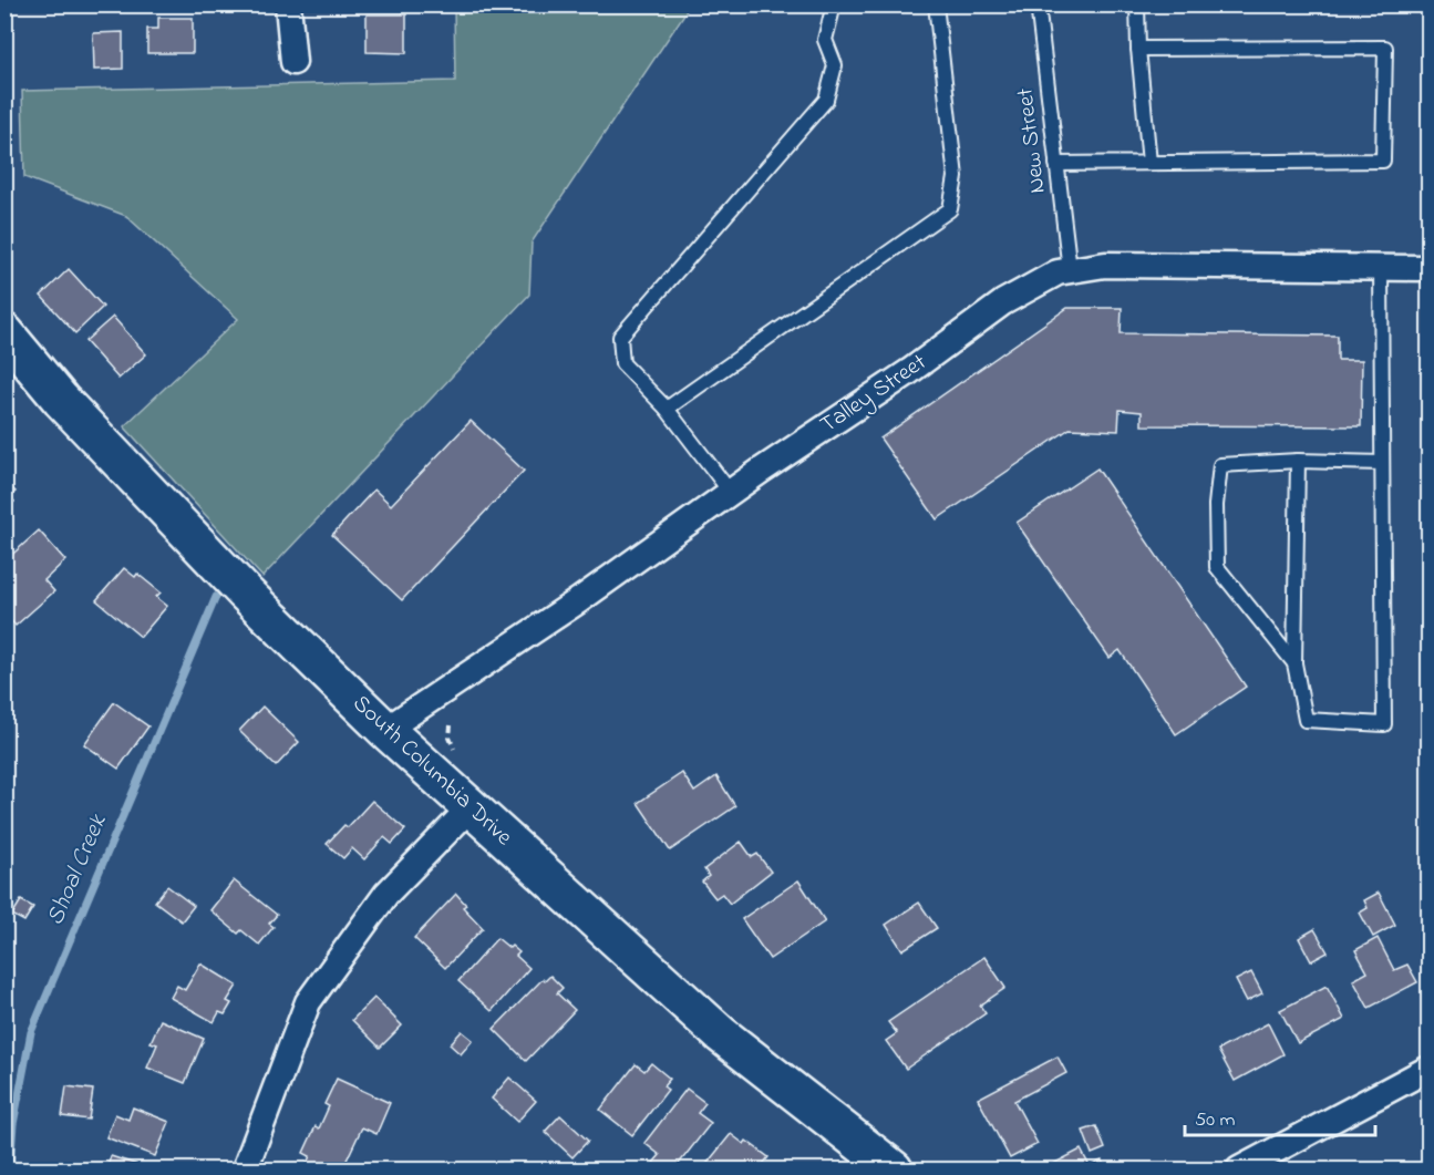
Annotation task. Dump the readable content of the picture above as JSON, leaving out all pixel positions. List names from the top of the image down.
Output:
{
  "streets": {
    "main road": ["South Columbia Drive"],
    "street": ["Talley Street"],
    "lane": ["New Street"]
  },
  "crossings": [
    ["New Street", "Talley Street"],
    ["Talley Street", "South Columbia Drive"]
  ],
  "water": ["Shoal Creek"],
  "scale_bar": "50 m"
}
